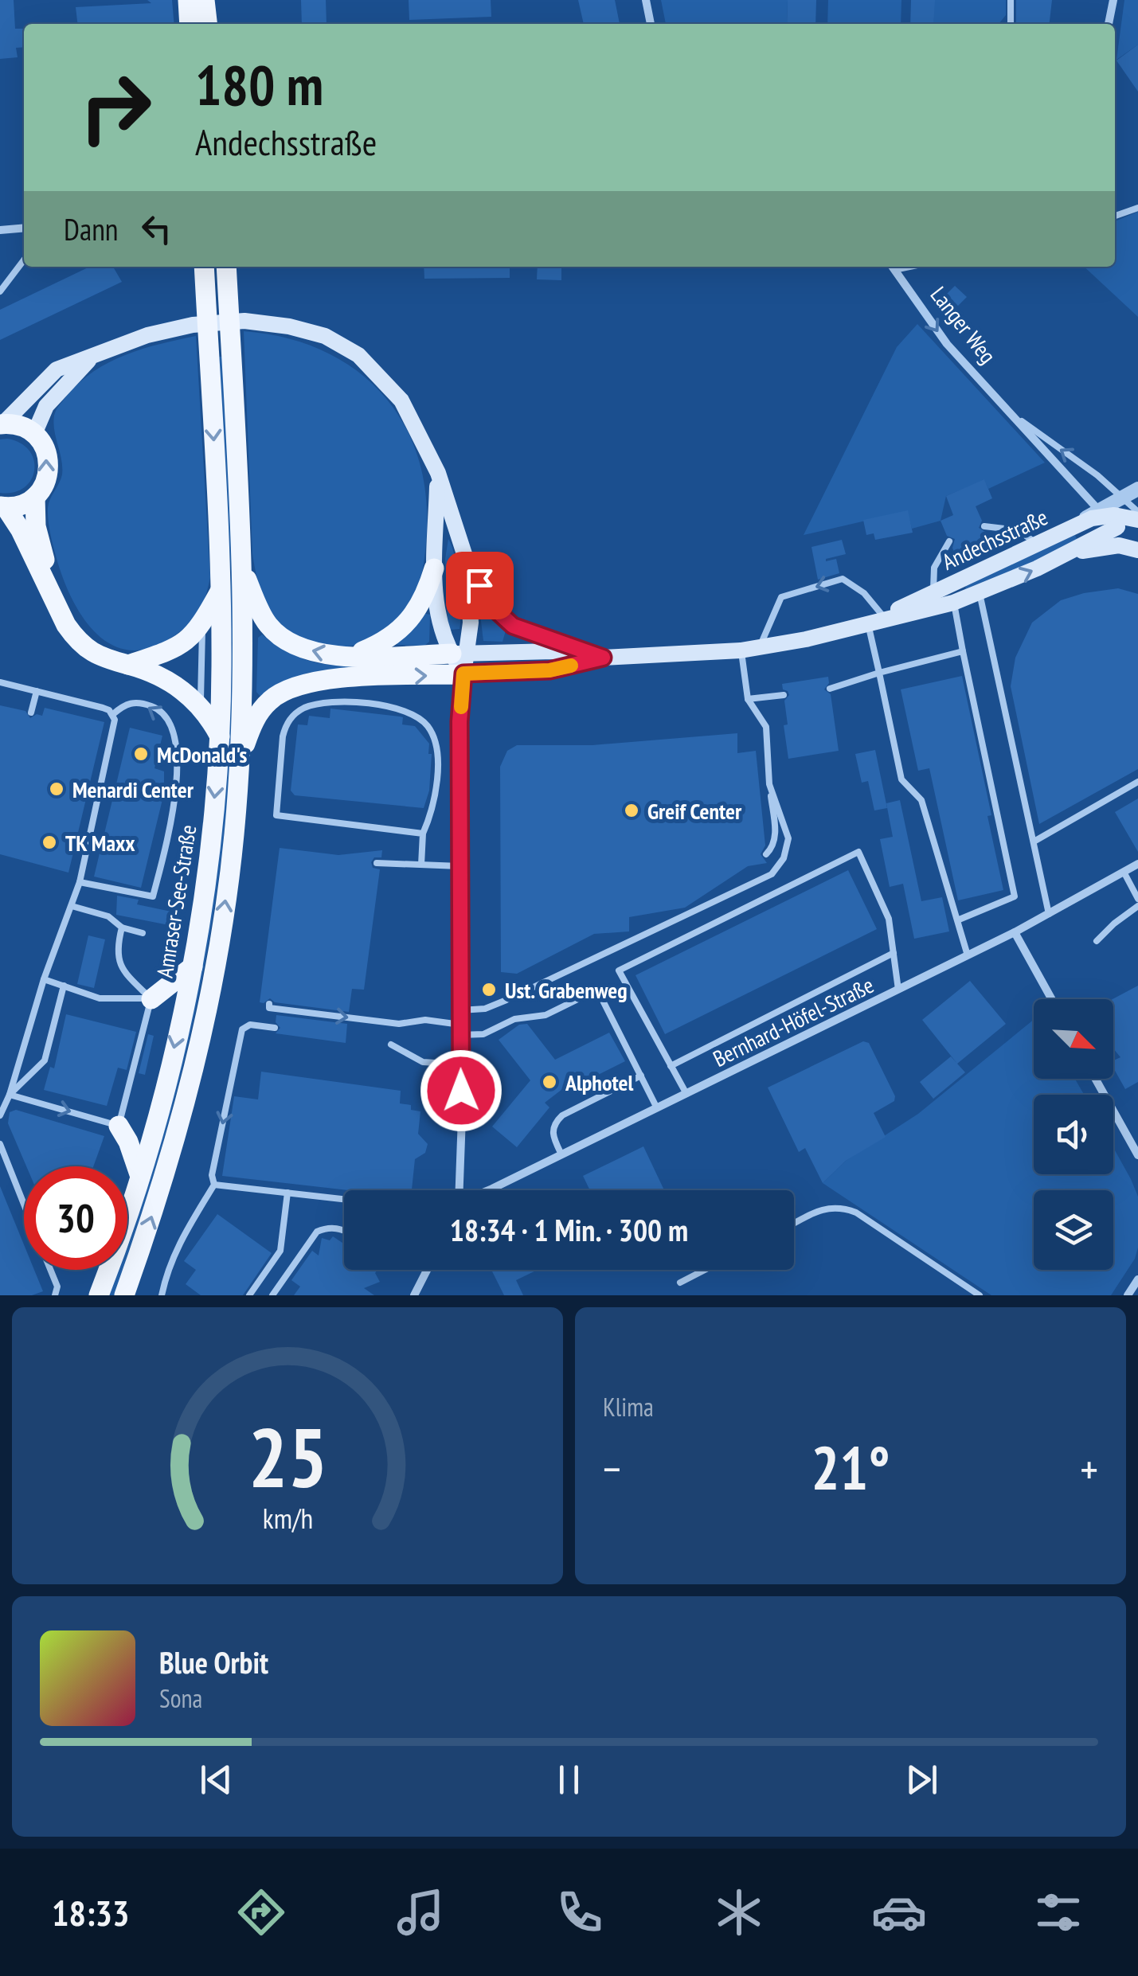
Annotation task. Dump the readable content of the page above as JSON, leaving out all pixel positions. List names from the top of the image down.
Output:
{
  "streets": {
    "main road": ["Langer Weg", "Andechsstraße", "Amraser-See-Straße"],
    "street": ["Bernhard-Höfel-Straße"]
  },
  "crossings": [
    ["Langer Weg", "Andechsstraße"]
  ],
  "places": [
    "McDonald's",
    "Menardi Center",
    "Greif Center",
    "TK Maxx",
    "Ust. Grabenweg",
    "Alphotel"
  ],
  "north": "bottom right",
  "page": {
    "turn": ["180 m", "Andechsstraße"],
    "then": "Dann",
    "limit": "30",
    "trip": "18:34 · 1 Min. · 300 m",
    "tile": "Klima",
    "heat": ["−", "21°", "+"],
    "song": ["Blue Orbit", "Sona"],
    "tabs": "18:33",
    "gauge": ["25", "km/h"]
  }
}
